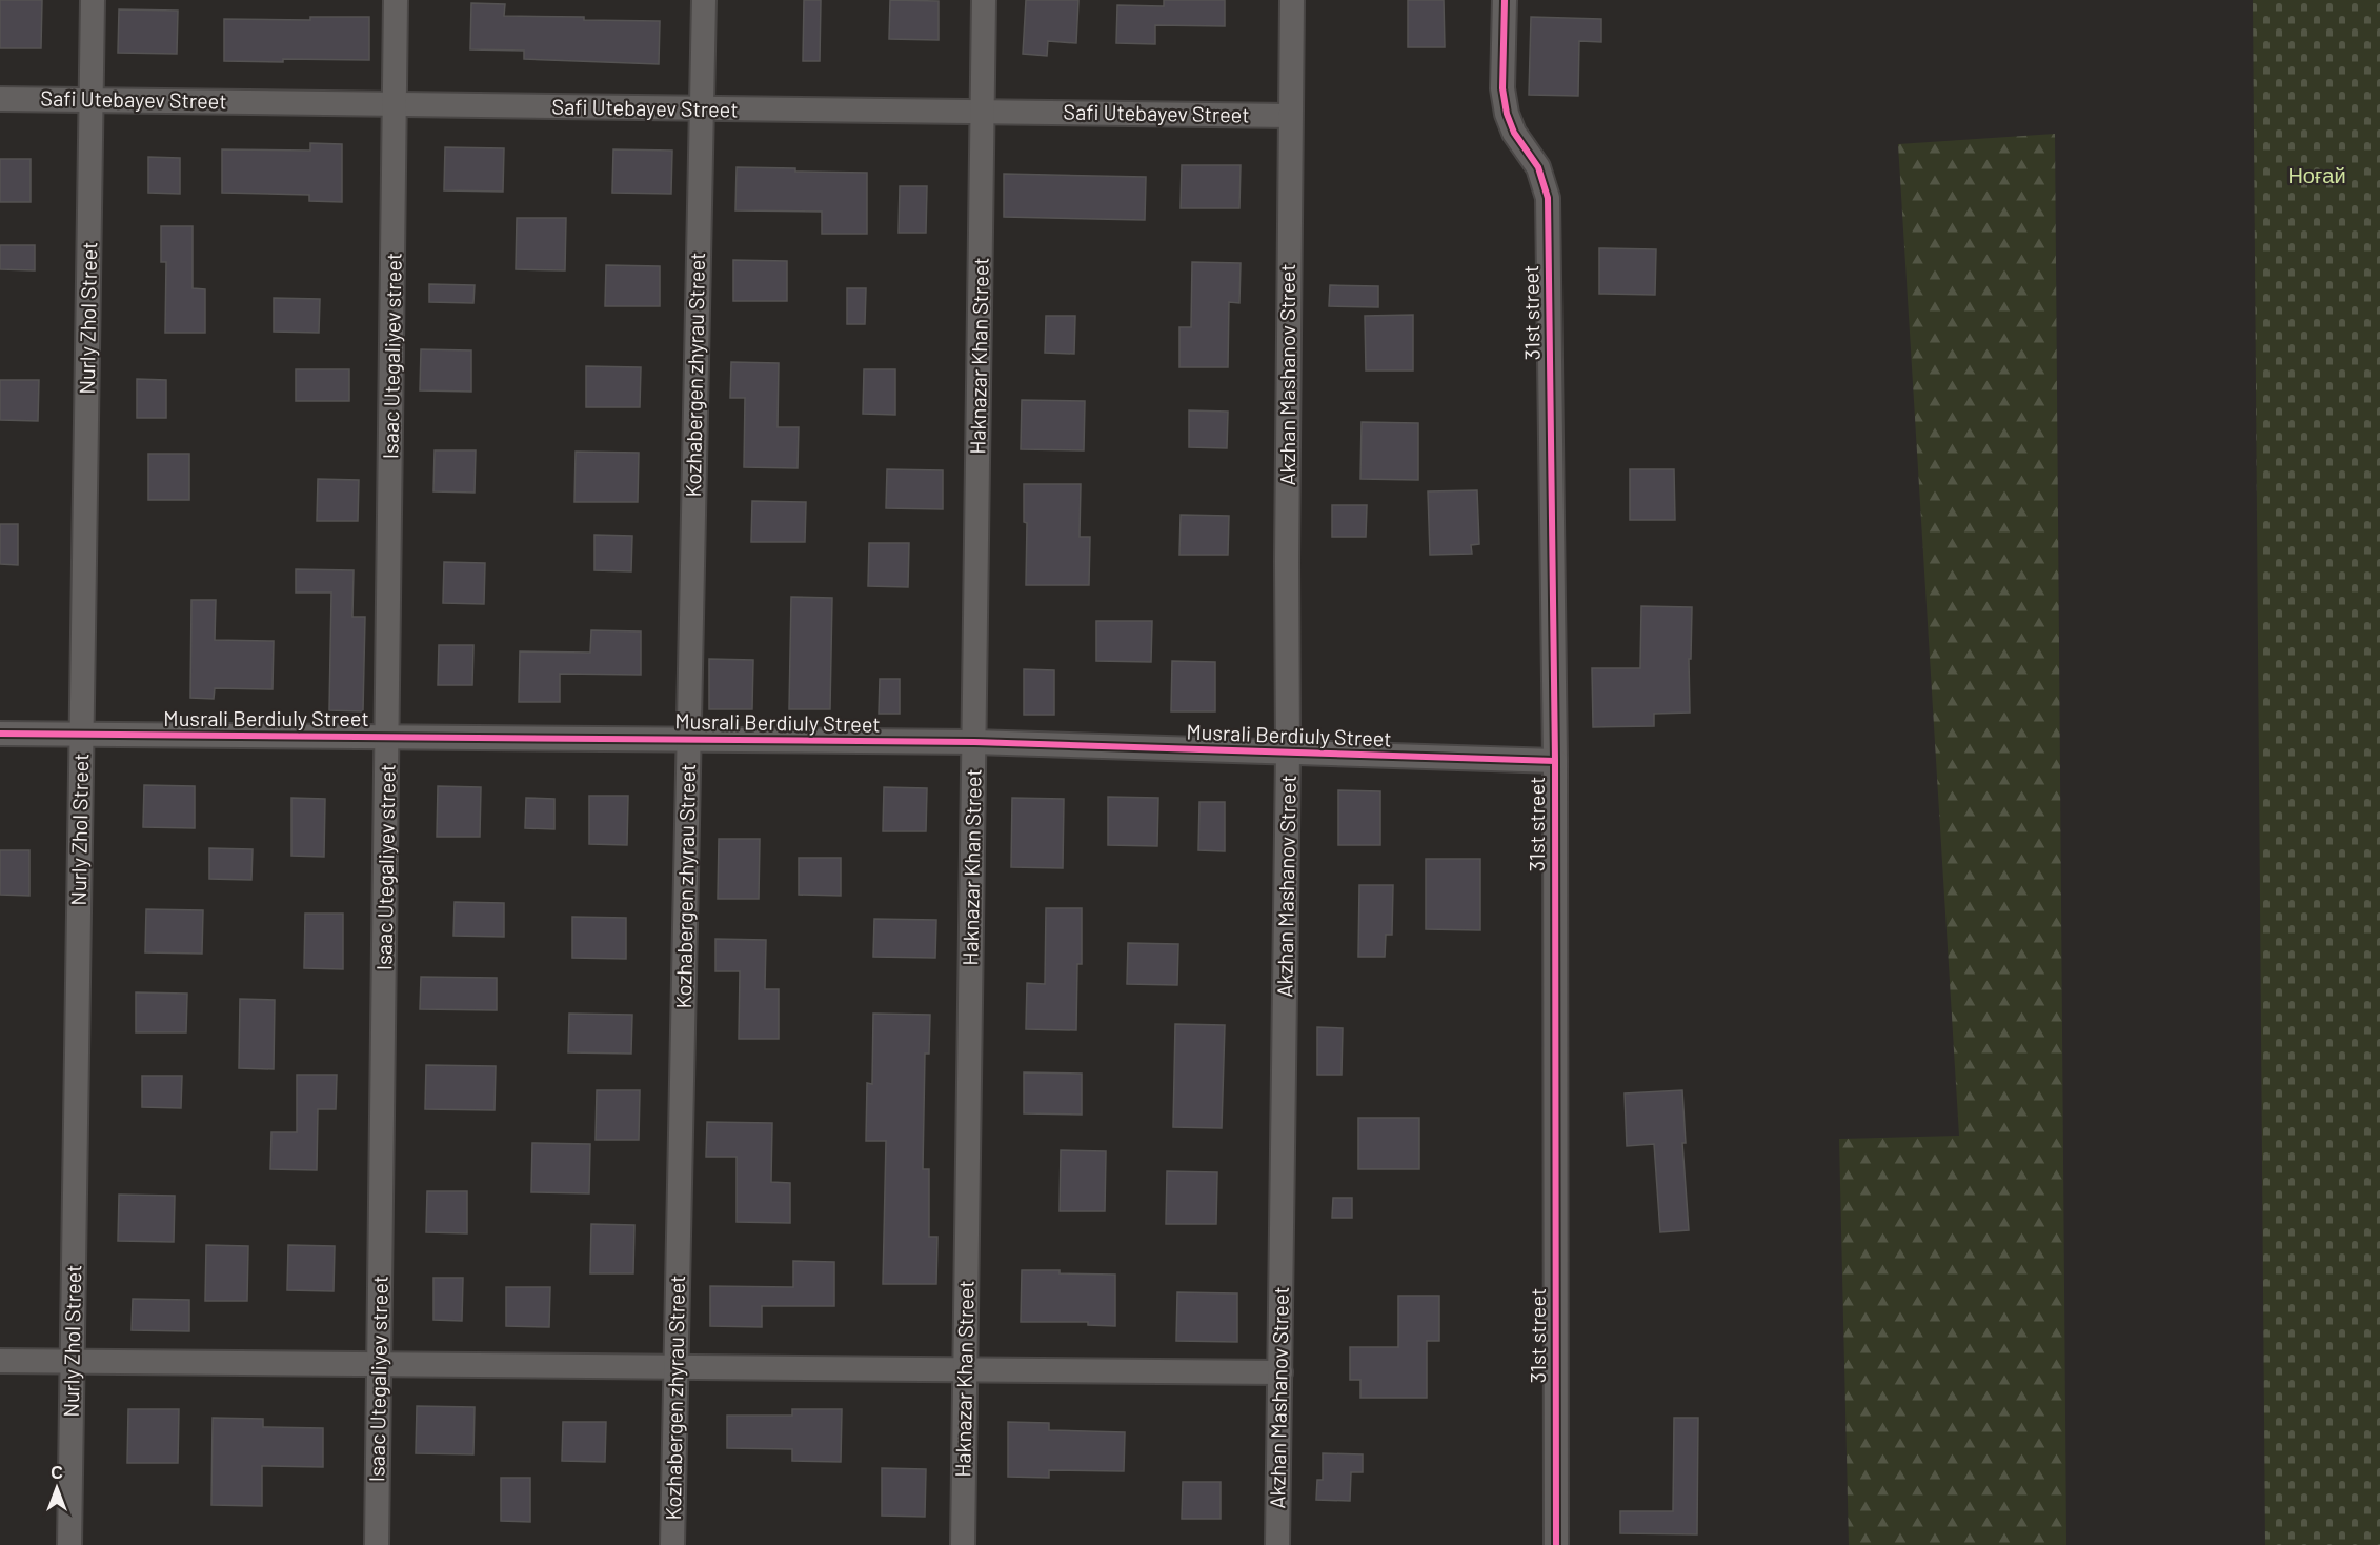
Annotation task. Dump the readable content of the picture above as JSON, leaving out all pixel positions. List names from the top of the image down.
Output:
{
  "streets": {
    "street": [
      "Safi Utebayev Street",
      "31st street",
      "Nurly Zhol Street",
      "Isaac Utegaliyev street",
      "Haknazar Khan Street",
      "Kozhabergen zhyrau Street",
      "Akzhan Mashanov Street",
      "Musrali Berdiuly Street"
    ]
  },
  "crossings": [
    ["Safi Utebayev Street", "Nurly Zhol Street"],
    ["Safi Utebayev Street", "Isaac Utegaliyev street"],
    ["Safi Utebayev Street", "Haknazar Khan Street"],
    ["Safi Utebayev Street", "Kozhabergen zhyrau Street"],
    ["Safi Utebayev Street", "Akzhan Mashanov Street"],
    ["31st street", "Musrali Berdiuly Street"],
    ["Nurly Zhol Street", "Musrali Berdiuly Street"],
    ["Isaac Utegaliyev street", "Musrali Berdiuly Street"],
    ["Haknazar Khan Street", "Musrali Berdiuly Street"],
    ["Kozhabergen zhyrau Street", "Musrali Berdiuly Street"],
    ["Akzhan Mashanov Street", "Musrali Berdiuly Street"]
  ],
  "parks": ["Ноғай"],
  "north": "top"
}
